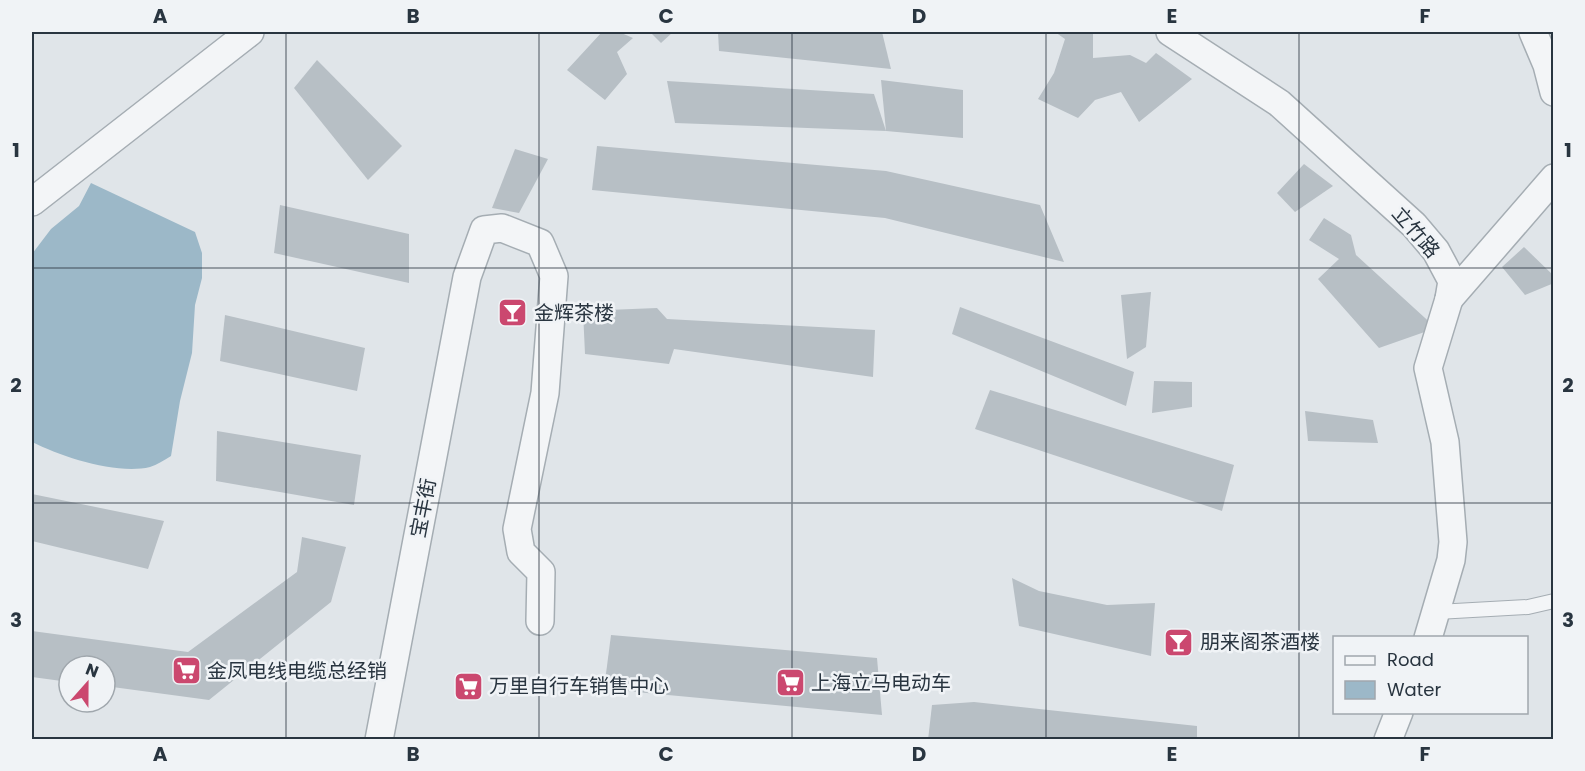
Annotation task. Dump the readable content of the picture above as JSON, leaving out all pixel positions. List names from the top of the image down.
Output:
{
  "streets": {
    "street": ["立竹路", "宝丰街"]
  },
  "places": {
    "bar": ["金辉茶楼", "朋来阁茶酒楼"],
    "supermarket": ["金凤电线电缆总经销", "上海立马电动车", "万里自行车销售中心"]
  },
  "legend": ["Road", "Water"],
  "north": "top",
  "grid": {
    "columns": [
      "A",
      "B",
      "C",
      "D",
      "E",
      "F"
    ],
    "rows": ["1", "2", "3"]
  }
}
